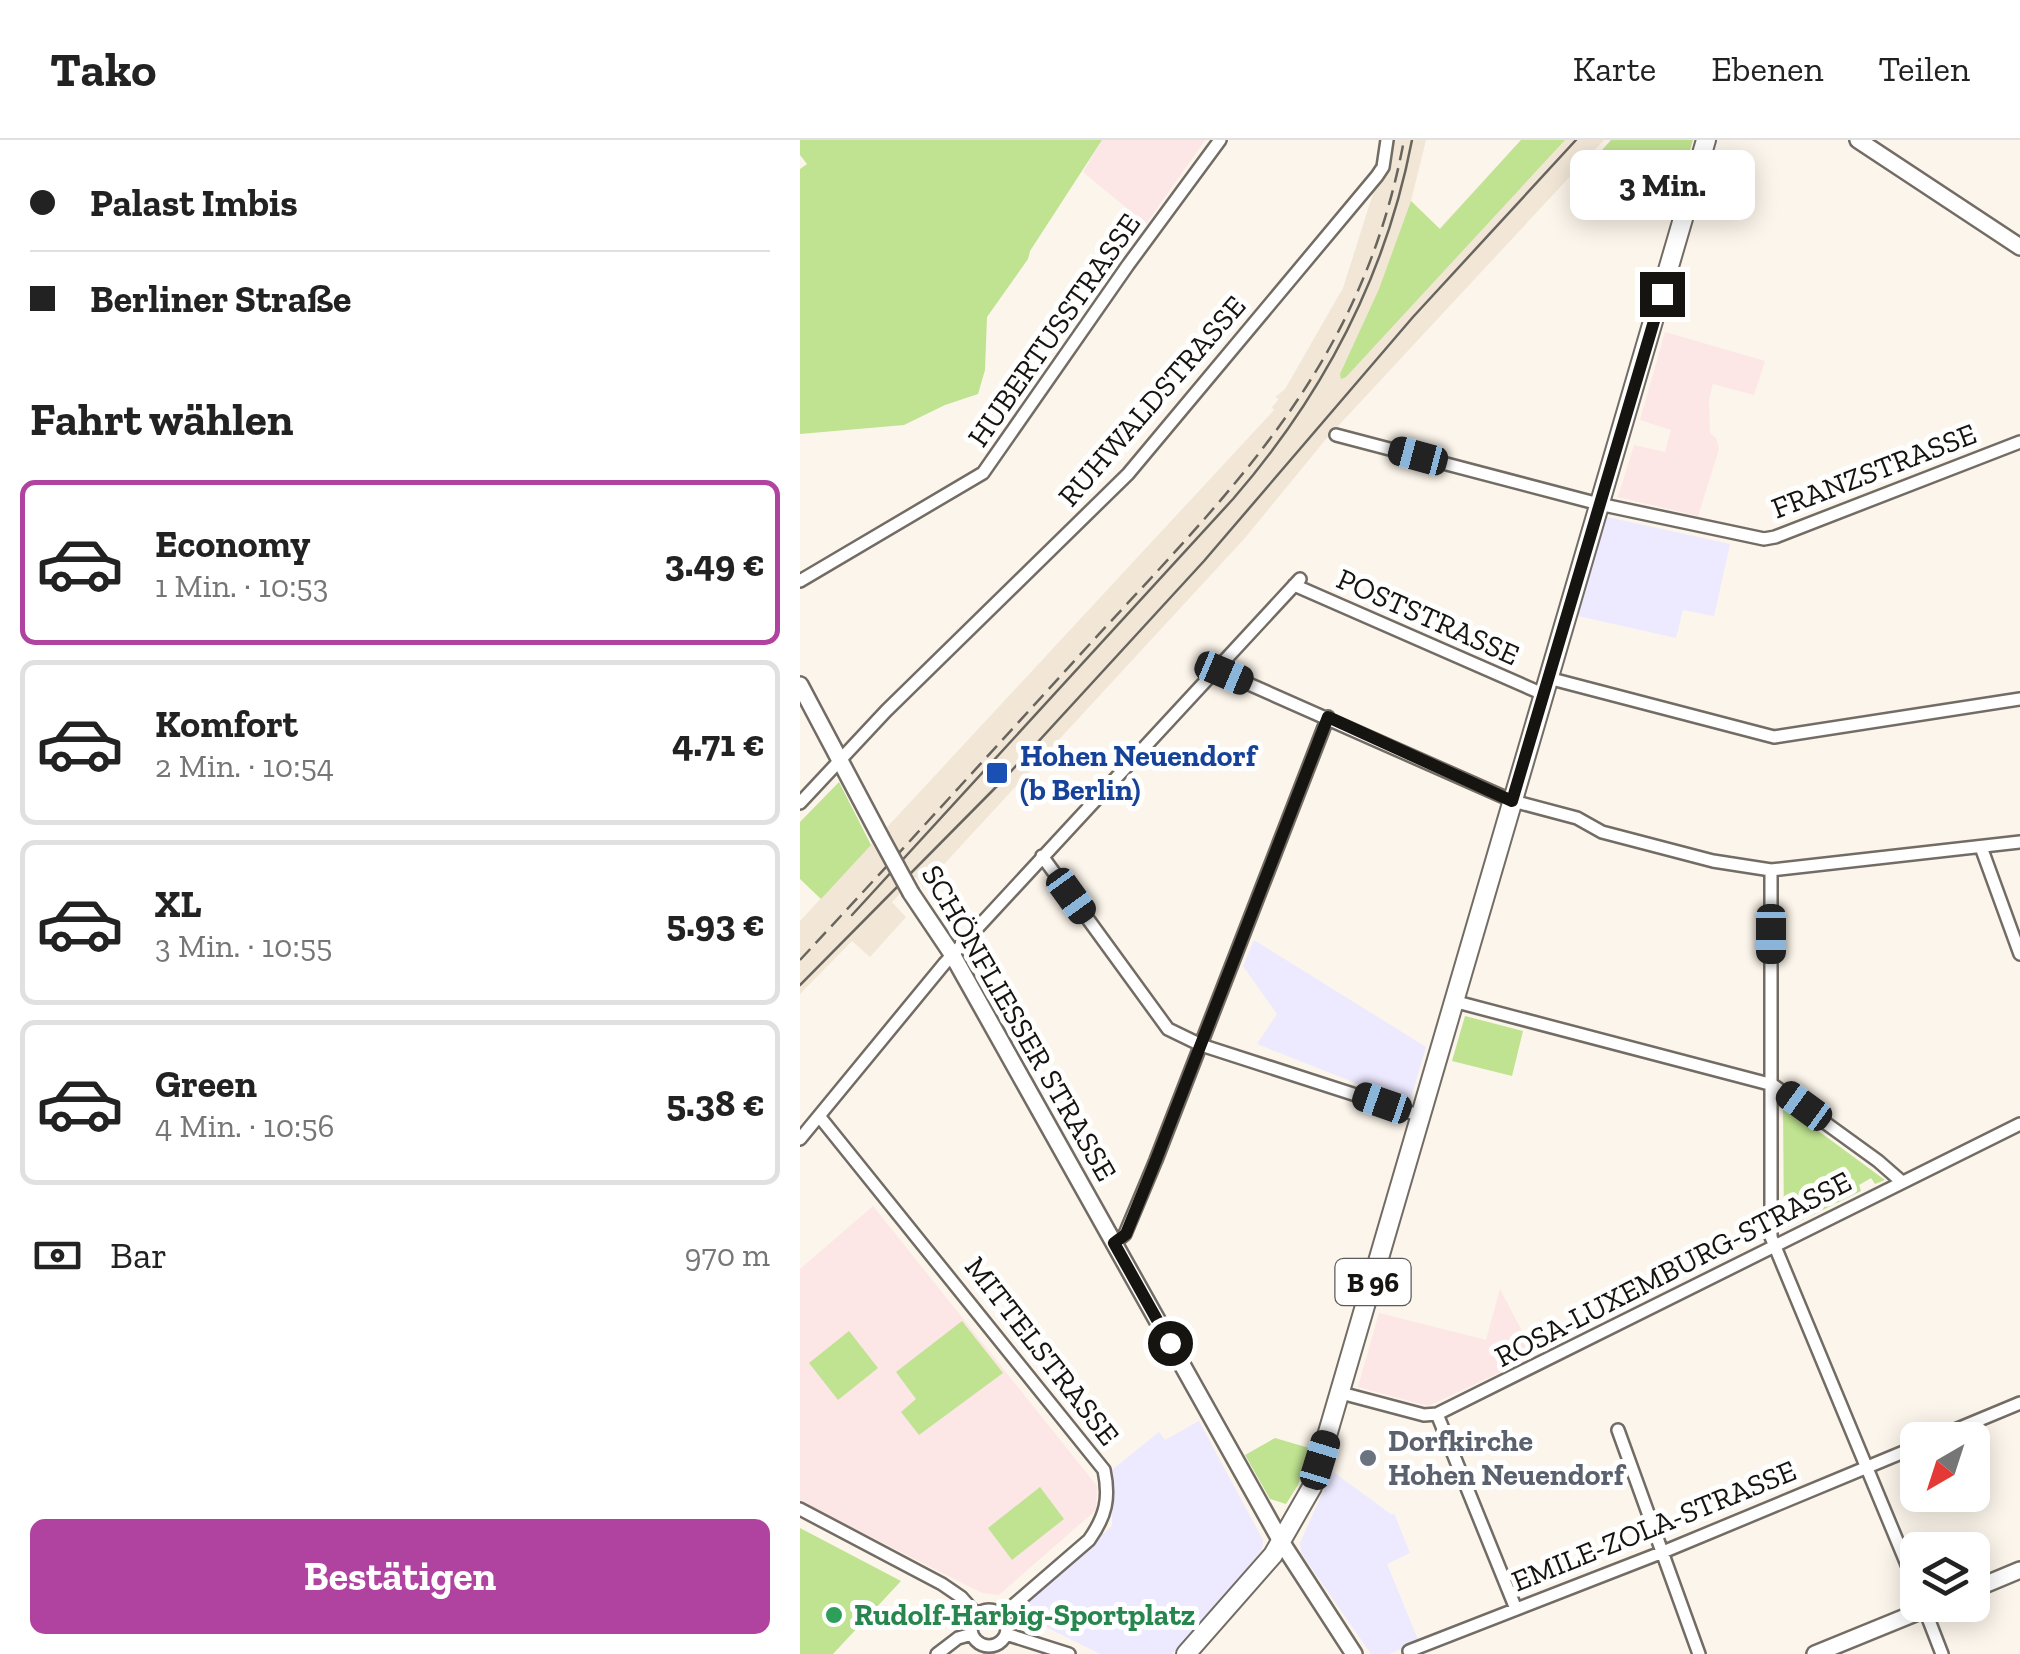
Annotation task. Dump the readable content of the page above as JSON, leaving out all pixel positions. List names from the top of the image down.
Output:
{
  "streets": {
    "main road": ["SCHÖNFLIESSER STRASSE", "B 96"],
    "street": [
      "HUBERTUSSTRASSE",
      "RUHWALDSTRASSE",
      "FRANZSTRASSE",
      "POSTSTRASSE",
      "ROSA-LUXEMBURG-STRASSE",
      "MITTELSTRASSE",
      "EMILE-ZOLA-STRASSE"
    ]
  },
  "crossings": [
    ["RUHWALDSTRASSE", "SCHÖNFLIESSER STRASSE"],
    ["FRANZSTRASSE", "B 96"],
    ["POSTSTRASSE", "B 96"],
    ["SCHÖNFLIESSER STRASSE", "B 96"]
  ],
  "places": {
    "transit": ["Hohen Neuendorf (b Berlin)"],
    "other": ["Dorfkirche Hohen Neuendorf", "Rudolf-Harbig-Sportplatz"]
  },
  "north": "bottom left",
  "page": {
    "header": "Tako",
    "nav": ["Karte", "Ebenen", "Teilen"],
    "banner": ["Palast Imbis", "Berliner Straße"],
    "bubble": "3 Min.",
    "heading": "Fahrt wählen",
    "list": [
      {
        "name": "Economy",
        "note": "1 Min. · 10:53",
        "value": "3.49 €"
      },
      {
        "name": "Komfort",
        "note": "2 Min. · 10:54",
        "value": "4.71 €"
      },
      {
        "name": "XL",
        "note": "3 Min. · 10:55",
        "value": "5.93 €"
      },
      {
        "name": "Green",
        "note": "4 Min. · 10:56",
        "value": "5.38 €"
      }
    ],
    "pay": ["Bar", "970 m"],
    "buttons": "Bestätigen"
  }
}
